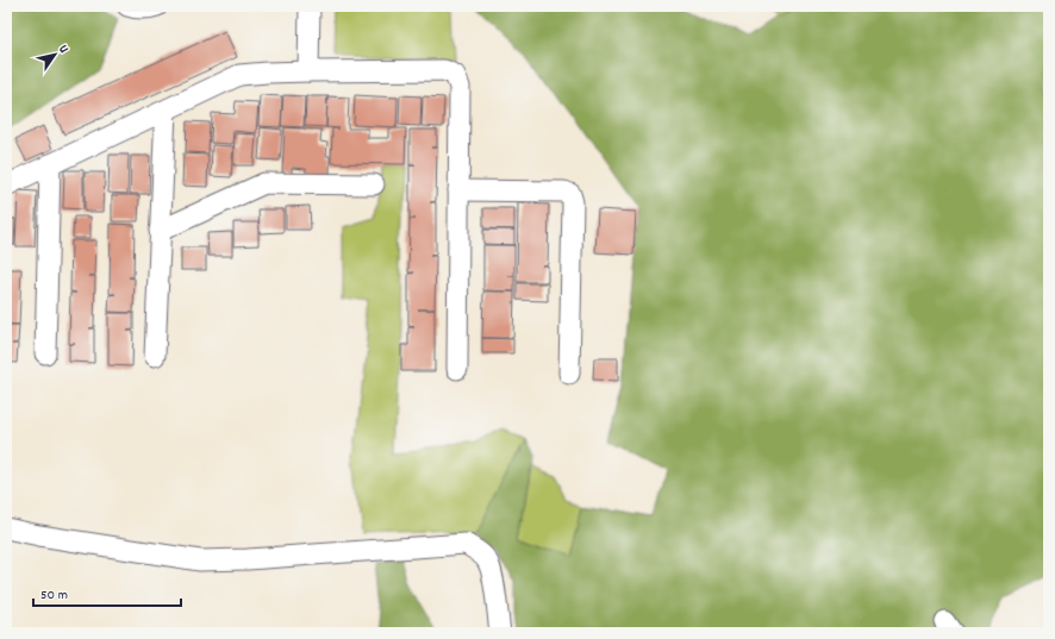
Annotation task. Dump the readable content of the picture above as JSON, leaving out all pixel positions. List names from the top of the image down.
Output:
{
  "scale_bar": "50 m",
  "north": "top right"
}
